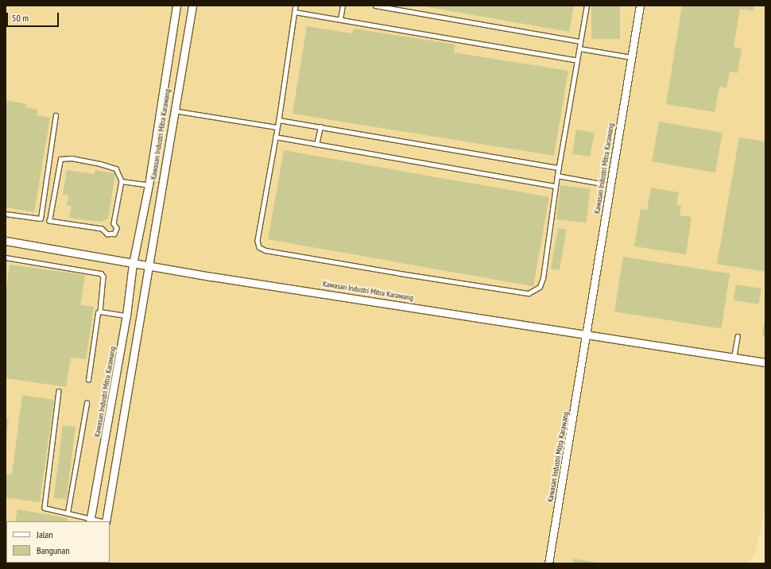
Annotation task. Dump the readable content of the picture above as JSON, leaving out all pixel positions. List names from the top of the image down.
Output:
{
  "streets": {
    "street": ["Kawasan Industri Mitra Karawang"]
  },
  "legend": ["Jalan", "Bangunan"],
  "scale_bar": "50 m"
}
